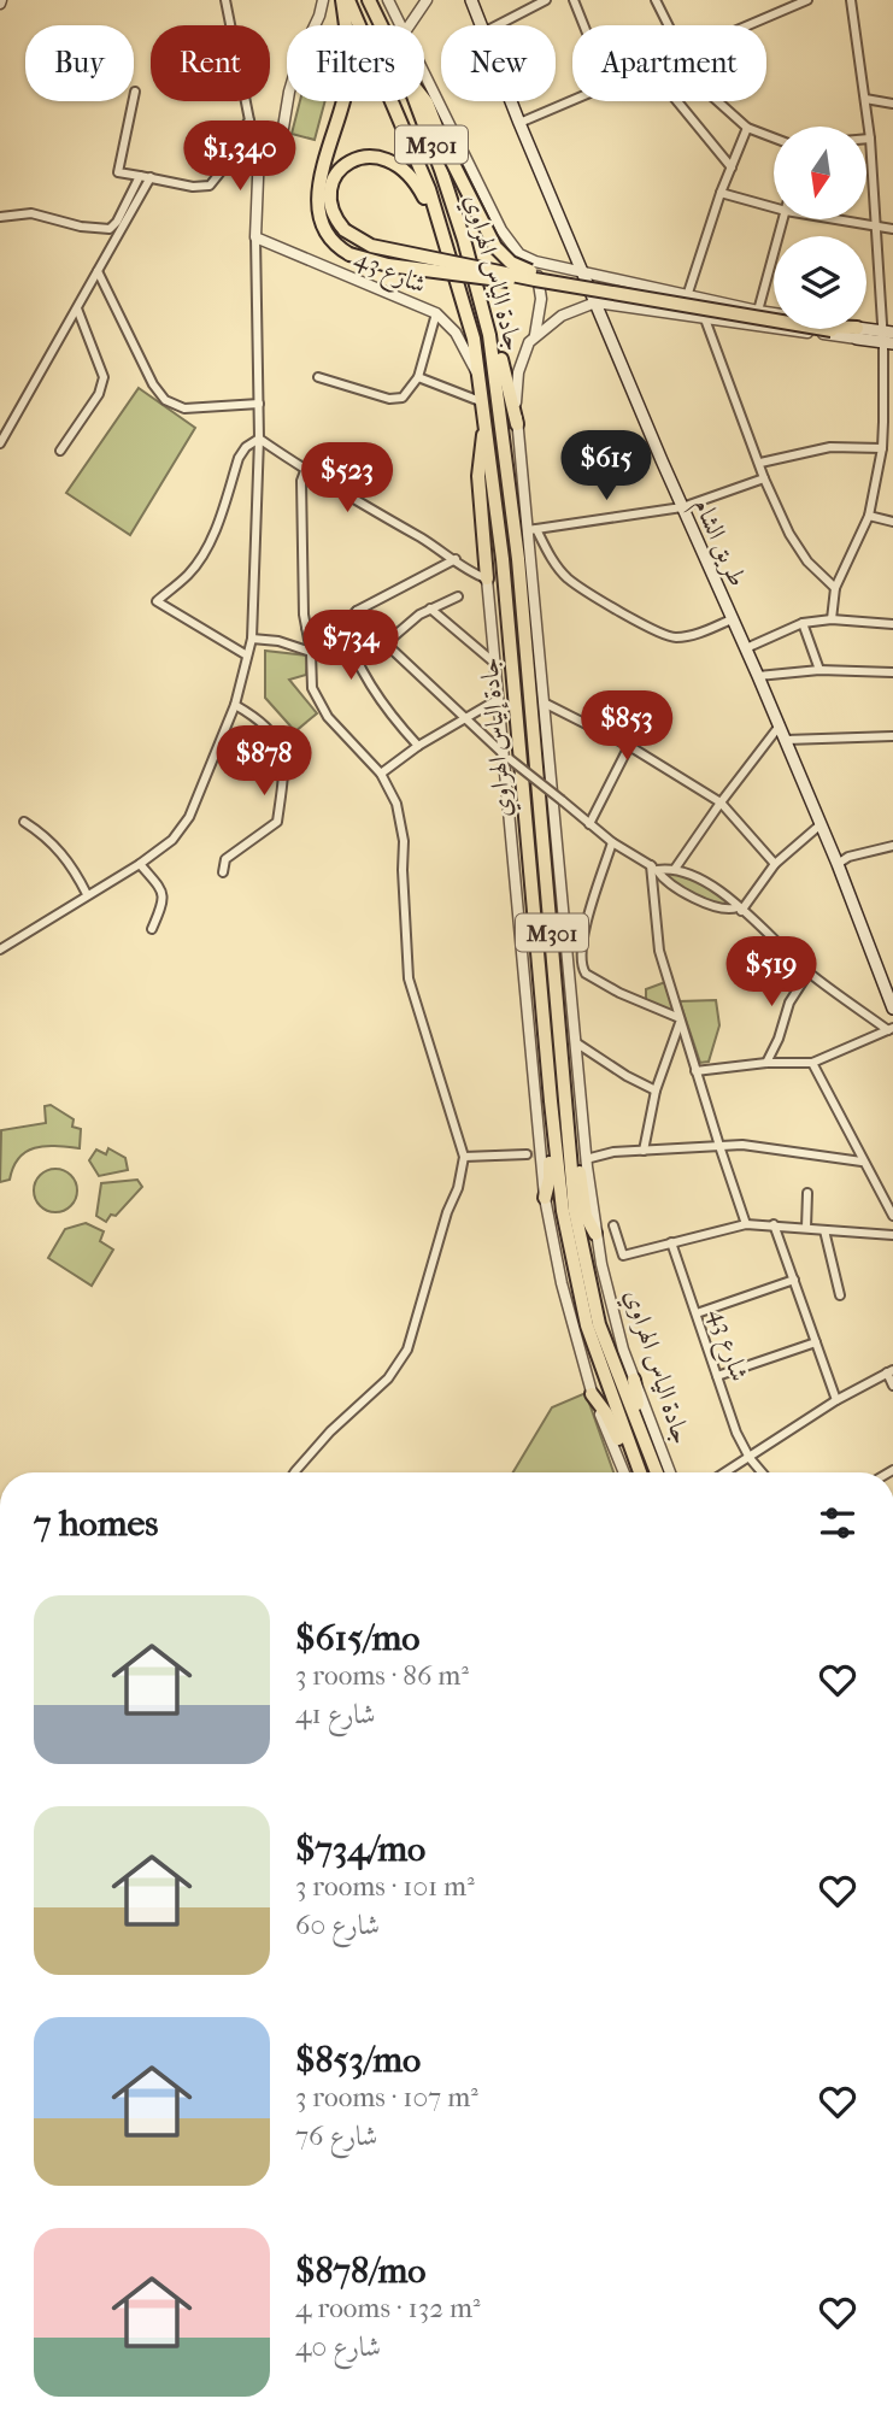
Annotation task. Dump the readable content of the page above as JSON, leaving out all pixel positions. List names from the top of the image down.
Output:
{
  "streets": {
    "highway": ["M301", "جادة الياس الهراوي", "جادة إلياس الهراوي"],
    "main road": ["طريق الشام"],
    "street": ["شارع 43"]
  },
  "crossings": [
    ["شارع 43", "جادة إلياس الهراوي"],
    ["جادة الياس الهراوي", "جادة إلياس الهراوي"]
  ],
  "north": "bottom",
  "page": {
    "chip": [
      "Buy",
      "Rent",
      "Filters",
      "New",
      "Apartment"
    ],
    "price": [
      "$1,340",
      "$615",
      "$523",
      "$734",
      "$853",
      "$878",
      "$519"
    ],
    "heading": "7 homes",
    "list": [
      {
        "name": "$615/mo",
        "note": "3 rooms · 86 m² · شارع 41"
      },
      {
        "name": "$734/mo",
        "note": "3 rooms · 101 m² · شارع 60"
      },
      {
        "name": "$853/mo",
        "note": "3 rooms · 107 m² · شارع 76"
      },
      {
        "name": "$878/mo",
        "note": "4 rooms · 132 m² · شارع 40"
      }
    ]
  }
}
